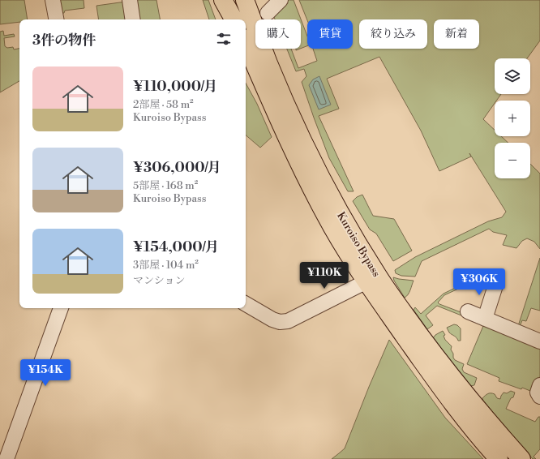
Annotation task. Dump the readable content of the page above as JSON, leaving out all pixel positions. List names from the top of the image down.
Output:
{
  "streets": {
    "highway": ["Kuroiso Bypass"]
  },
  "page": {
    "chip": [
      "購入",
      "賃貸",
      "絞り込み",
      "新着"
    ],
    "heading": "3件の物件",
    "map_buttons": ["+", "−"],
    "list": [
      {
        "name": "¥110,000/月",
        "note": "2部屋 · 58 m² · Kuroiso Bypass"
      },
      {
        "name": "¥306,000/月",
        "note": "5部屋 · 168 m² · Kuroiso Bypass"
      },
      {
        "name": "¥154,000/月",
        "note": "3部屋 · 104 m² · マンション"
      }
    ],
    "price": ["¥110K", "¥306K", "¥154K"]
  }
}
